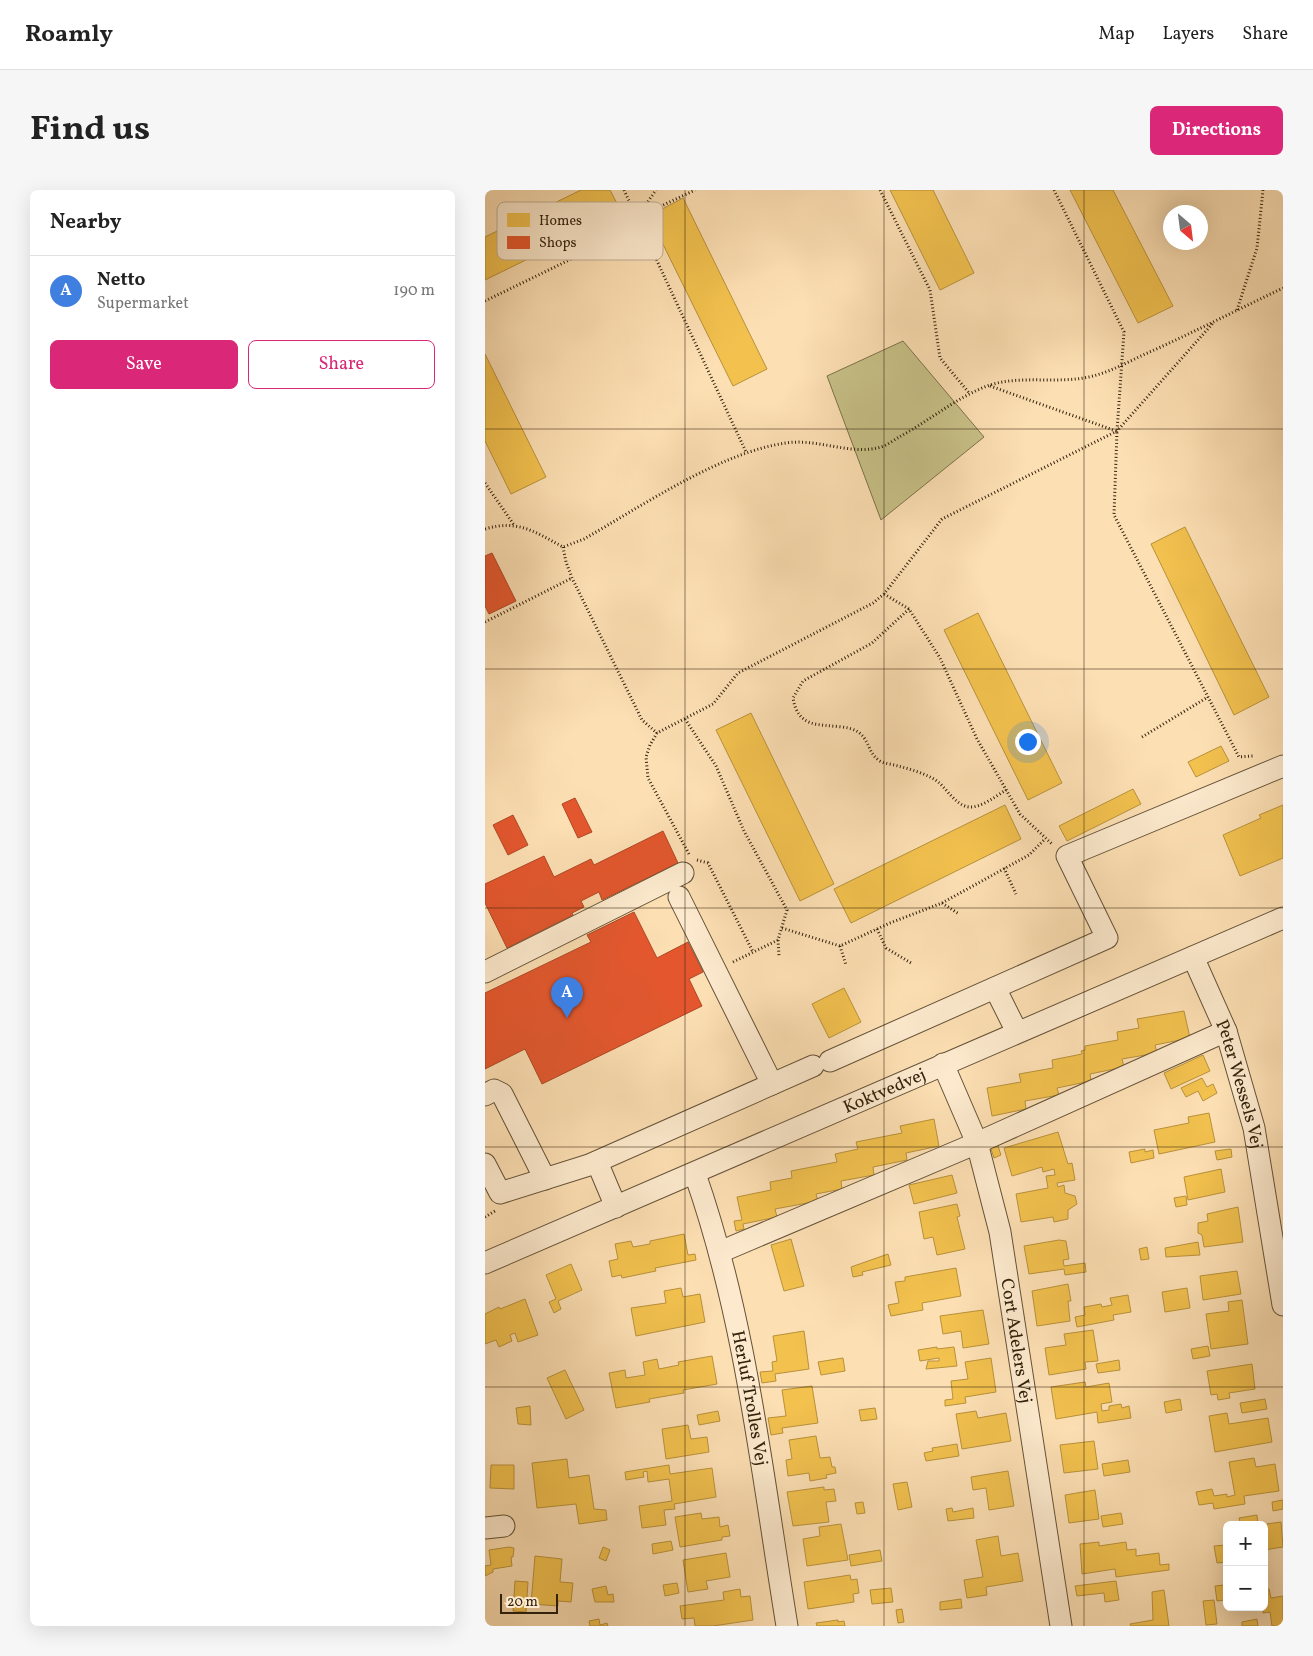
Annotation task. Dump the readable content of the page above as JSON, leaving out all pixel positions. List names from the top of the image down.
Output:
{
  "streets": {
    "street": [
      "Peter Wessels Vej",
      "Koktvedvej",
      "Cort Adelers Vej",
      "Herluf Trolles Vej"
    ]
  },
  "crossings": [
    ["Peter Wessels Vej", "Koktvedvej"],
    ["Koktvedvej", "Cort Adelers Vej"],
    ["Koktvedvej", "Herluf Trolles Vej"]
  ],
  "legend": ["Homes", "Shops"],
  "scale_bar": "20 m",
  "north": "bottom right",
  "page": {
    "header": "Roamly",
    "nav": ["Map", "Layers", "Share"],
    "title": "Find us",
    "buttons": [
      "Directions",
      ["Save", "Share"]
    ],
    "heading": "Nearby",
    "list": [
      {
        "mark": "A",
        "name": "Netto",
        "note": "Supermarket",
        "value": "190 m"
      }
    ],
    "pins": "A",
    "map_buttons": ["+", "−"],
    "scale": "20 m"
  }
}
